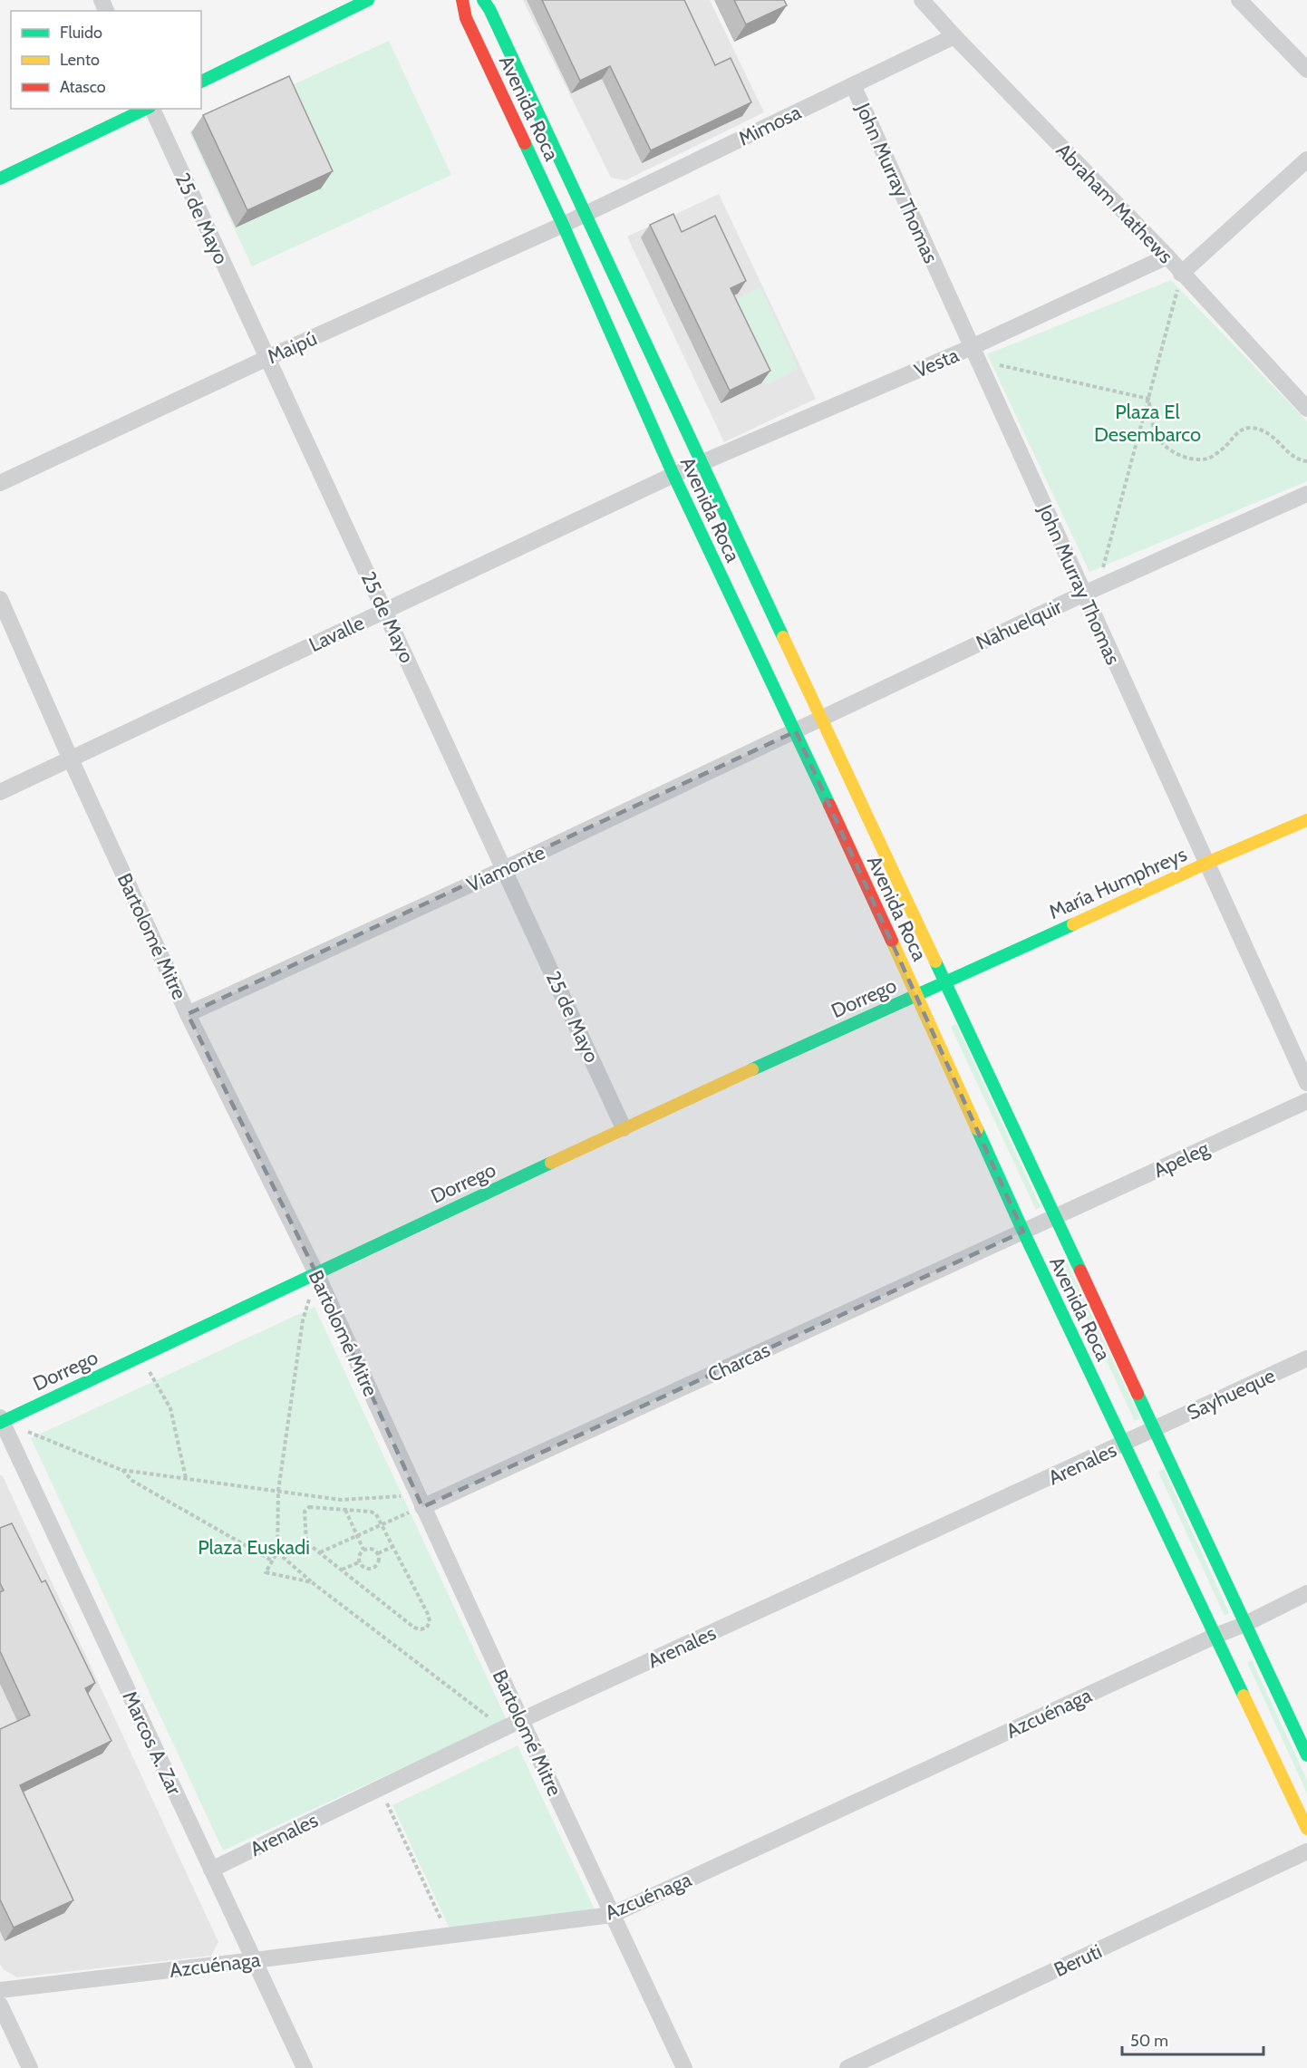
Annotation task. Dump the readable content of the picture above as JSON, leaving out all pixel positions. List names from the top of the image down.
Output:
{
  "streets": {
    "main road": ["Avenida Roca", "María Humphreys", "Dorrego"],
    "street": [
      "Mimosa",
      "John Murray Thomas",
      "Abraham Mathews",
      "25 de Mayo",
      "Maipú",
      "Vesta",
      "Nahuelquir",
      "Lavalle",
      "Viamonte",
      "Bartolomé Mitre",
      "Apeleg",
      "Charcas",
      "Sayhueque",
      "Arenales",
      "Azcuénaga",
      "Marcos A. Zar",
      "Beruti"
    ]
  },
  "crossings": [
    ["Avenida Roca", "Mimosa"],
    ["Avenida Roca", "Maipú"],
    ["Avenida Roca", "Vesta"],
    ["Avenida Roca", "Nahuelquir"],
    ["Avenida Roca", "Lavalle"],
    ["Avenida Roca", "Viamonte"],
    ["Avenida Roca", "María Humphreys"],
    ["Avenida Roca", "Dorrego"],
    ["Avenida Roca", "Apeleg"],
    ["Avenida Roca", "Charcas"],
    ["Avenida Roca", "Sayhueque"],
    ["Avenida Roca", "Arenales"],
    ["Avenida Roca", "Azcuénaga"],
    ["Mimosa", "John Murray Thomas"],
    ["Mimosa", "Abraham Mathews"],
    ["Mimosa", "Maipú"],
    ["John Murray Thomas", "Vesta"],
    ["John Murray Thomas", "Nahuelquir"],
    ["John Murray Thomas", "María Humphreys"],
    ["Abraham Mathews", "Vesta"],
    ["25 de Mayo", "Maipú"],
    ["25 de Mayo", "Lavalle"],
    ["25 de Mayo", "Viamonte"],
    ["25 de Mayo", "Dorrego"],
    ["Vesta", "Lavalle"],
    ["Nahuelquir", "Viamonte"],
    ["Lavalle", "Bartolomé Mitre"],
    ["Viamonte", "Bartolomé Mitre"],
    ["María Humphreys", "Dorrego"],
    ["Bartolomé Mitre", "Dorrego"],
    ["Bartolomé Mitre", "Charcas"],
    ["Bartolomé Mitre", "Arenales"],
    ["Bartolomé Mitre", "Azcuénaga"],
    ["Dorrego", "Marcos A. Zar"],
    ["Apeleg", "Charcas"],
    ["Sayhueque", "Arenales"],
    ["Arenales", "Marcos A. Zar"],
    ["Azcuénaga", "Marcos A. Zar"]
  ],
  "parks": ["Plaza El Desembarco", "Plaza Euskadi"],
  "legend": ["Fluido", "Lento", "Atasco"],
  "scale_bar": "50 m"
}
